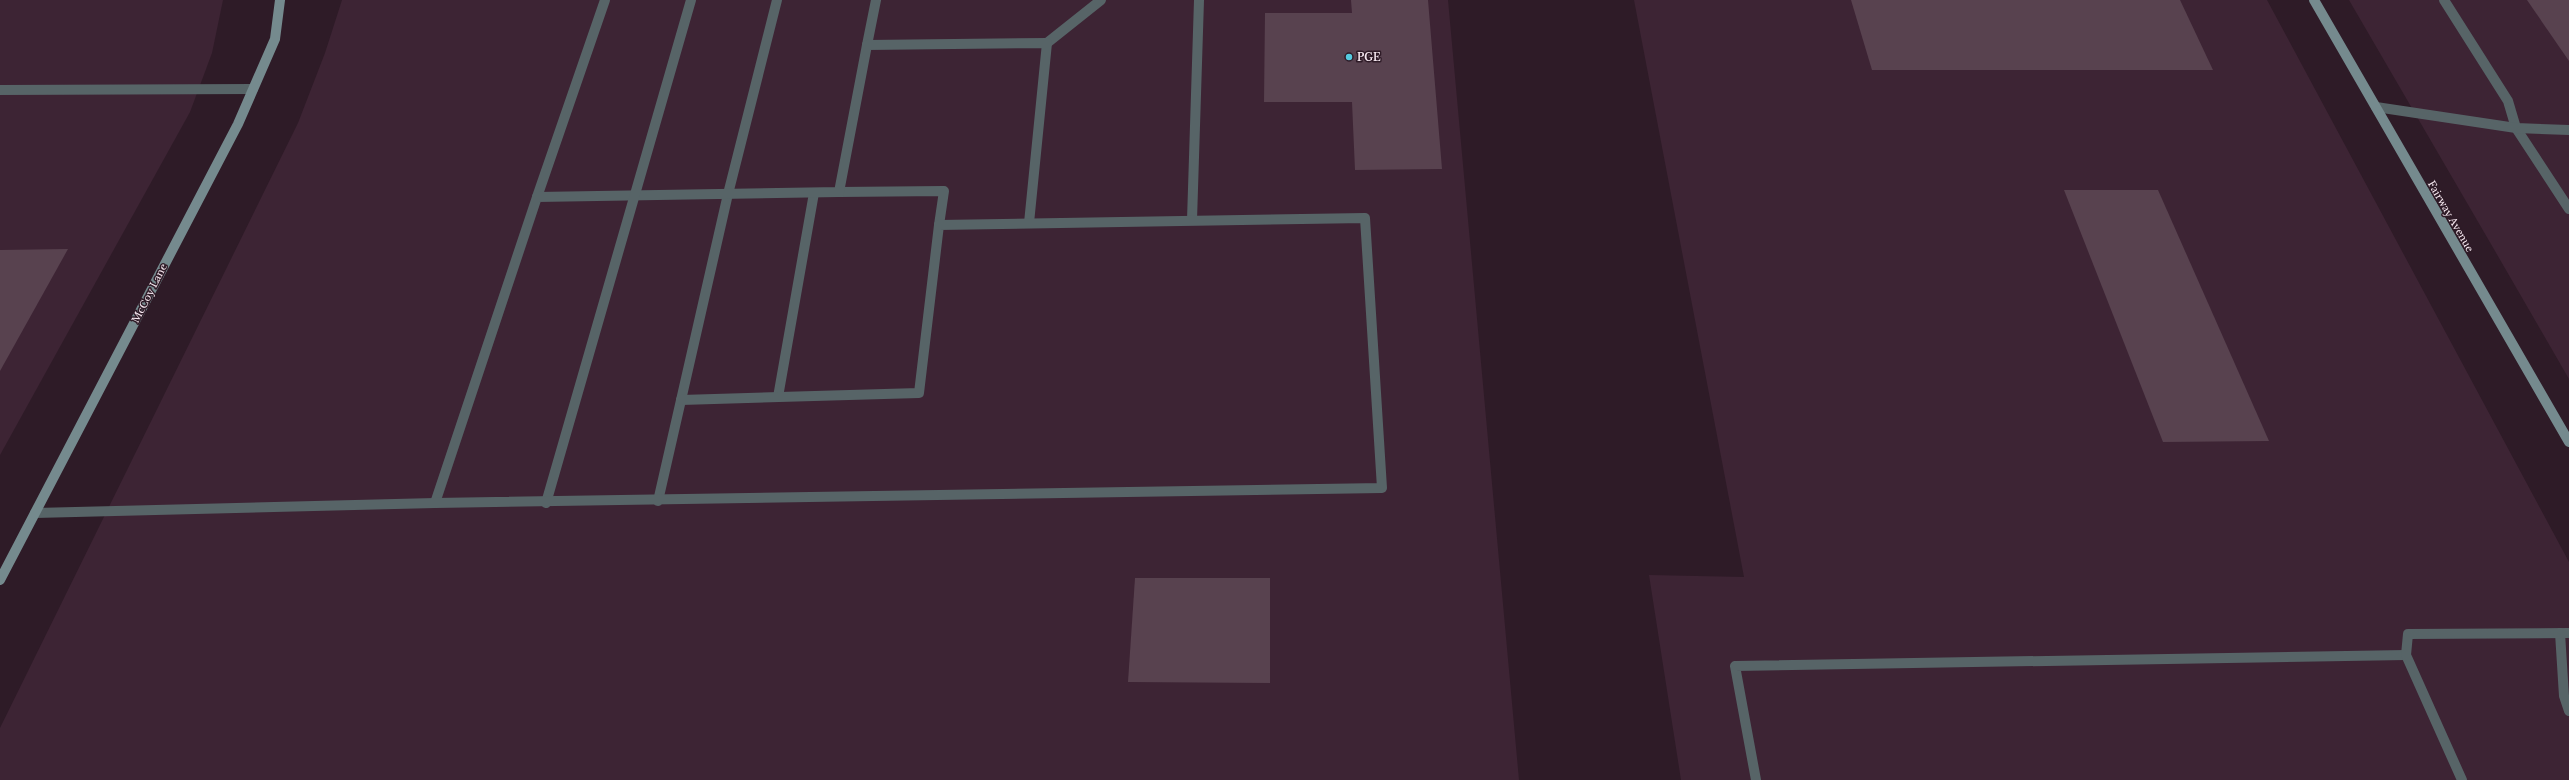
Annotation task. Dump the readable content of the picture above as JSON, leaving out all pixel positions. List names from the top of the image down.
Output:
{
  "streets": {
    "street": ["Fairway Avenue", "McCoy Lane"]
  },
  "places": ["PGE"]
}
